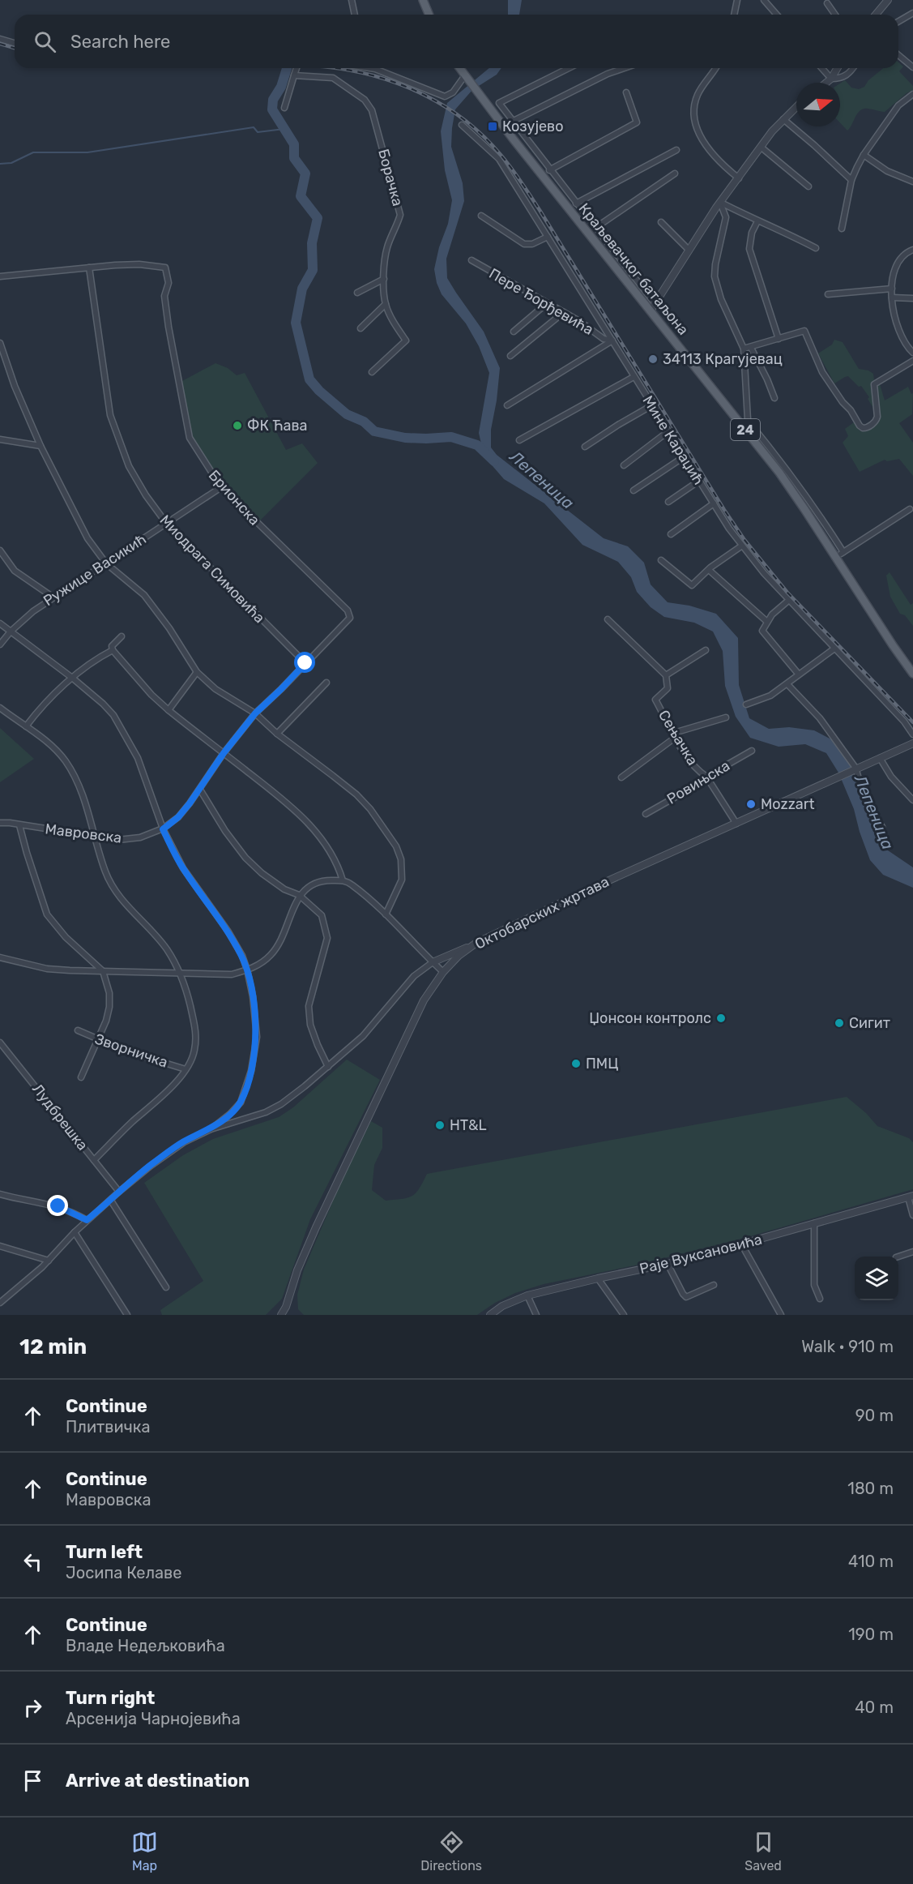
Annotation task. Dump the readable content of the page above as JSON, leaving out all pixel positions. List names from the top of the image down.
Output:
{
  "streets": {
    "main road": ["Краљевачког батаљона", "24"],
    "street": [
      "Борачка",
      "Пере Ђорђевића",
      "Мине Караџић",
      "Брионска",
      "Миодрага Симовића",
      "Ружице Васикић",
      "Сењачка",
      "Ровињска",
      "Мавровска",
      "Октобарских жртава",
      "Зворничка",
      "Лудбрешка",
      "Раје Вуксановића"
    ]
  },
  "crossings": [
    ["Краљевачког батаљона", "24"],
    ["Пере Ђорђевића", "Мине Караџић"],
    ["Брионска", "Миодрага Симовића"],
    ["Брионска", "Ружице Васикић"],
    ["Брионска", "Мавровска"],
    ["Миодрага Симовића", "Ружице Васикић"],
    ["Миодрага Симовића", "Мавровска"],
    ["Сењачка", "Ровињска"],
    ["Сењачка", "Октобарских жртава"]
  ],
  "water": ["Лепеница"],
  "places": {
    "transit": ["Козујево"],
    "other": [
      "34113 Крагујевац",
      "ФК Ћава",
      "Mozzart",
      "Џонсон контролс",
      "Сигит",
      "ПМЦ",
      "HT&L"
    ]
  },
  "north": "right",
  "page": {
    "search": "Search here",
    "heading": ["12 min", "Walk · 910 m"],
    "list": [
      ["Continue", "Плитвичка", "90 m"],
      ["Continue", "Мавровска", "180 m"],
      ["Turn left", "Јосипа Келаве", "410 m"],
      ["Continue", "Владе Недељковића", "190 m"],
      ["Turn right", "Арсенија Чарнојевића", "40 m"],
      "Arrive at destination"
    ],
    "nav": ["Map", "Directions", "Saved"]
  }
}
